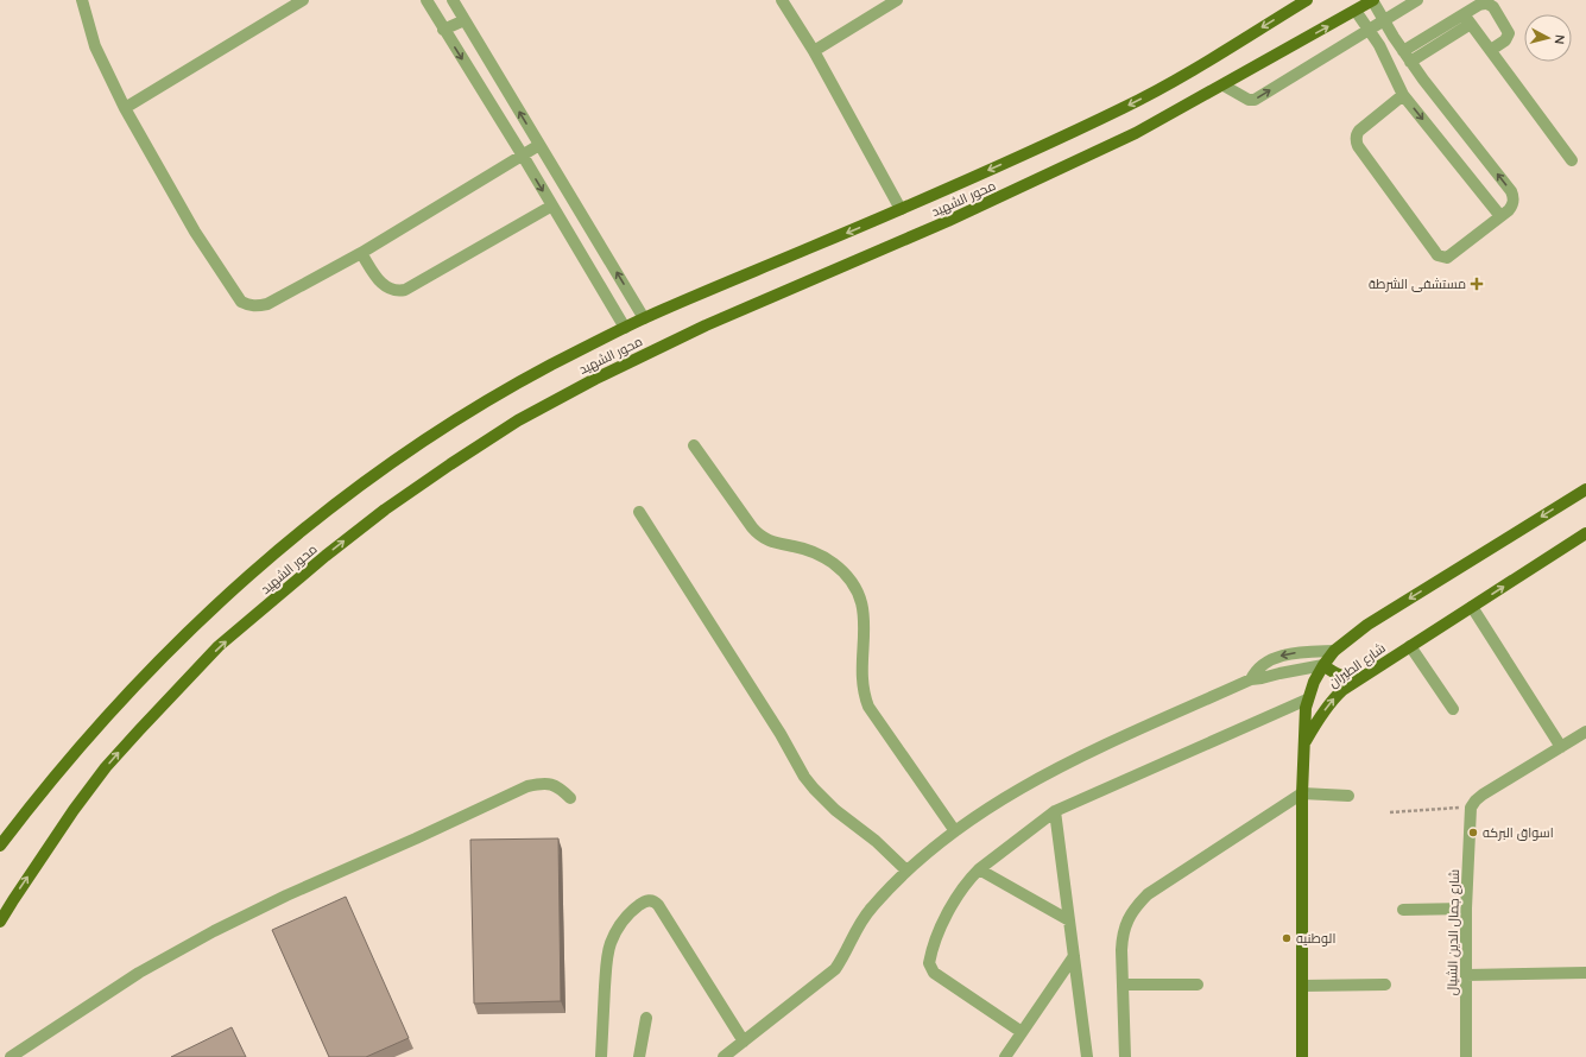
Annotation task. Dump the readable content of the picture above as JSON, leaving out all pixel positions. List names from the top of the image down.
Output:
{
  "streets": {
    "main road": ["محور الشهيد", "شارع الطيران"],
    "street": ["شارع جمال الدين الشيال"]
  },
  "places": {
    "health": ["مستشفى الشرطة"],
    "other": ["اسواق البركه", "الوطنيه"]
  },
  "north": "right"
}
